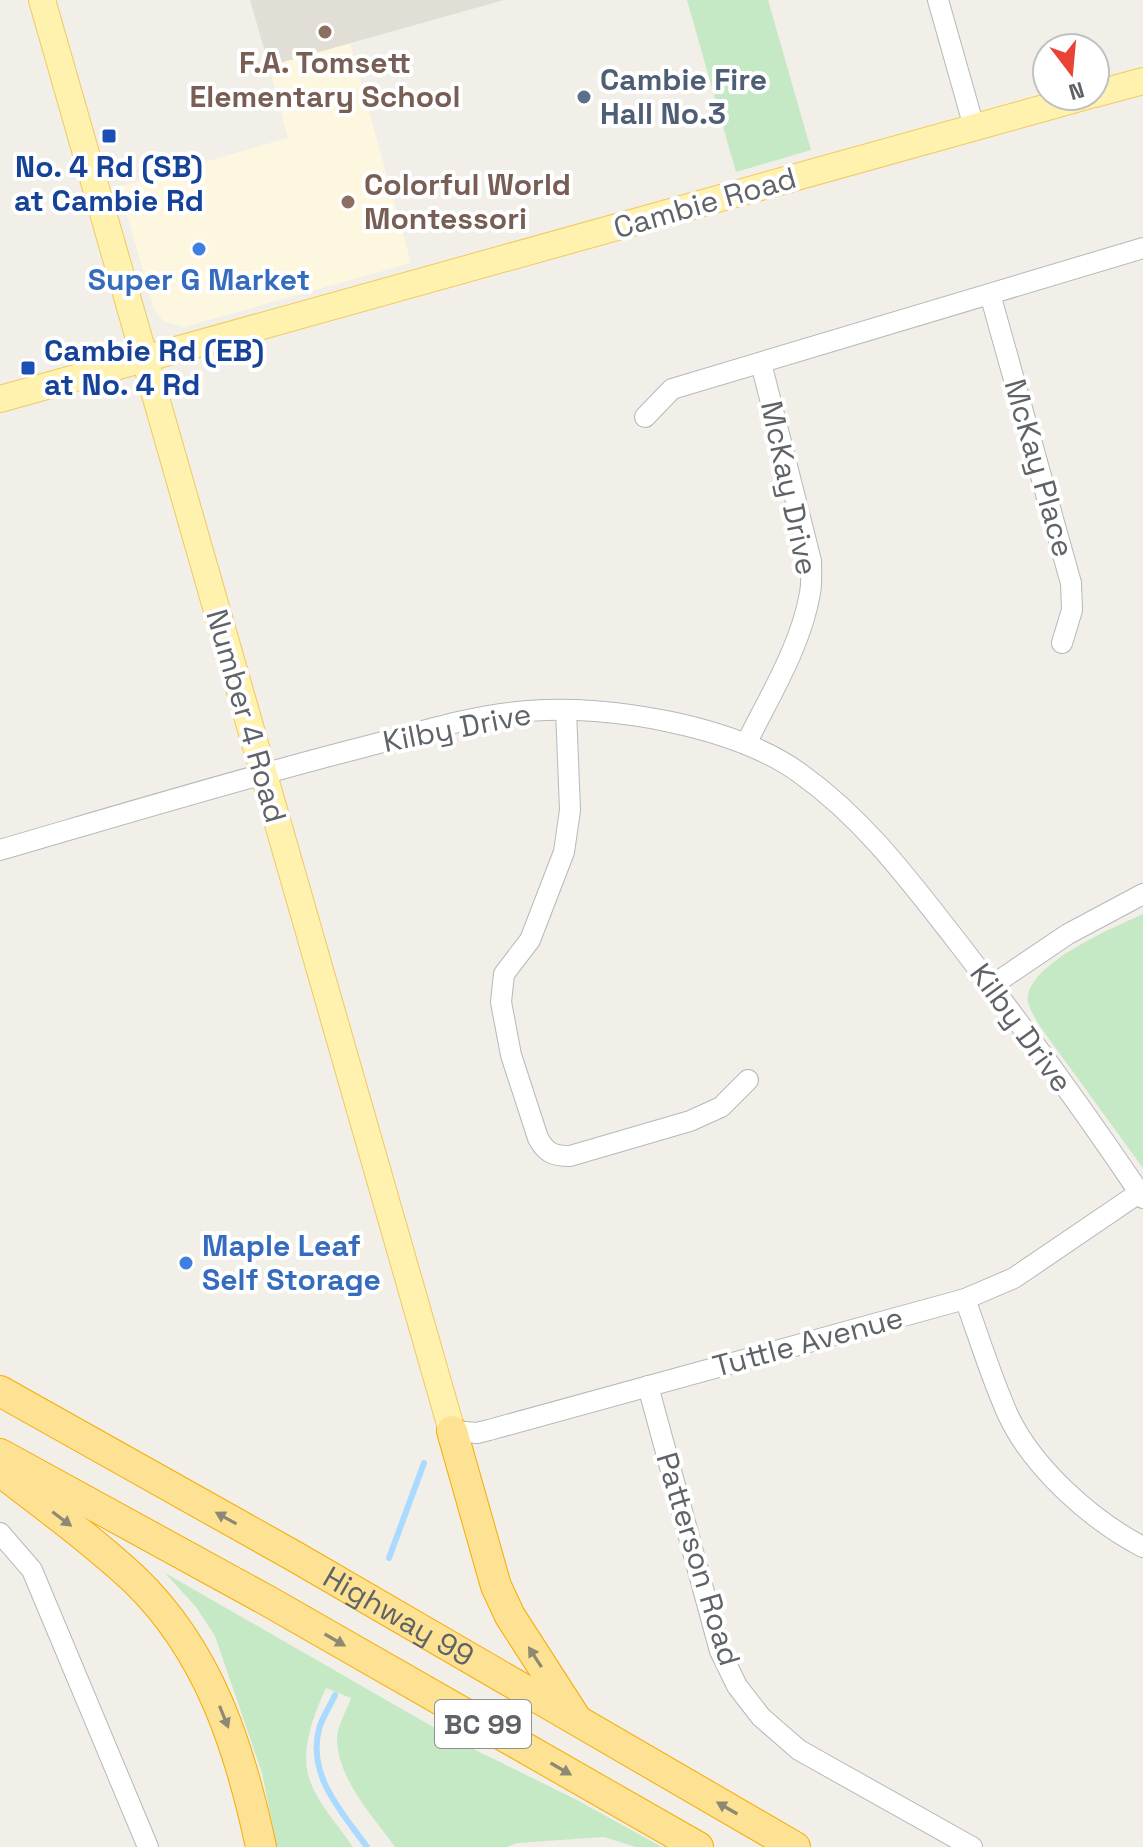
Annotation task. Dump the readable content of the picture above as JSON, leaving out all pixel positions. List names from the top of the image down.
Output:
{
  "streets": {
    "highway": ["Highway 99", "BC 99"],
    "main road": ["Cambie Road", "Number 4 Road"],
    "street": [
      "McKay Place",
      "McKay Drive",
      "Kilby Drive",
      "Tuttle Avenue",
      "Patterson Road"
    ]
  },
  "crossings": [
    ["Cambie Road", "Number 4 Road"],
    ["McKay Place", "McKay Drive"],
    ["McKay Drive", "Kilby Drive"],
    ["Number 4 Road", "Kilby Drive"],
    ["Number 4 Road", "Tuttle Avenue"],
    ["Kilby Drive", "Tuttle Avenue"],
    ["Tuttle Avenue", "Patterson Road"]
  ],
  "places": {
    "other": [
      "F.A. Tomsett Elementary School",
      "Cambie Fire Hall No.3",
      "Colorful World Montessori",
      "Super G Market",
      "Maple Leaf Self Storage"
    ],
    "transit": ["No. 4 Rd (SB) at Cambie Rd", "Cambie Rd (EB) at No. 4 Rd"]
  },
  "north": "bottom"
}
